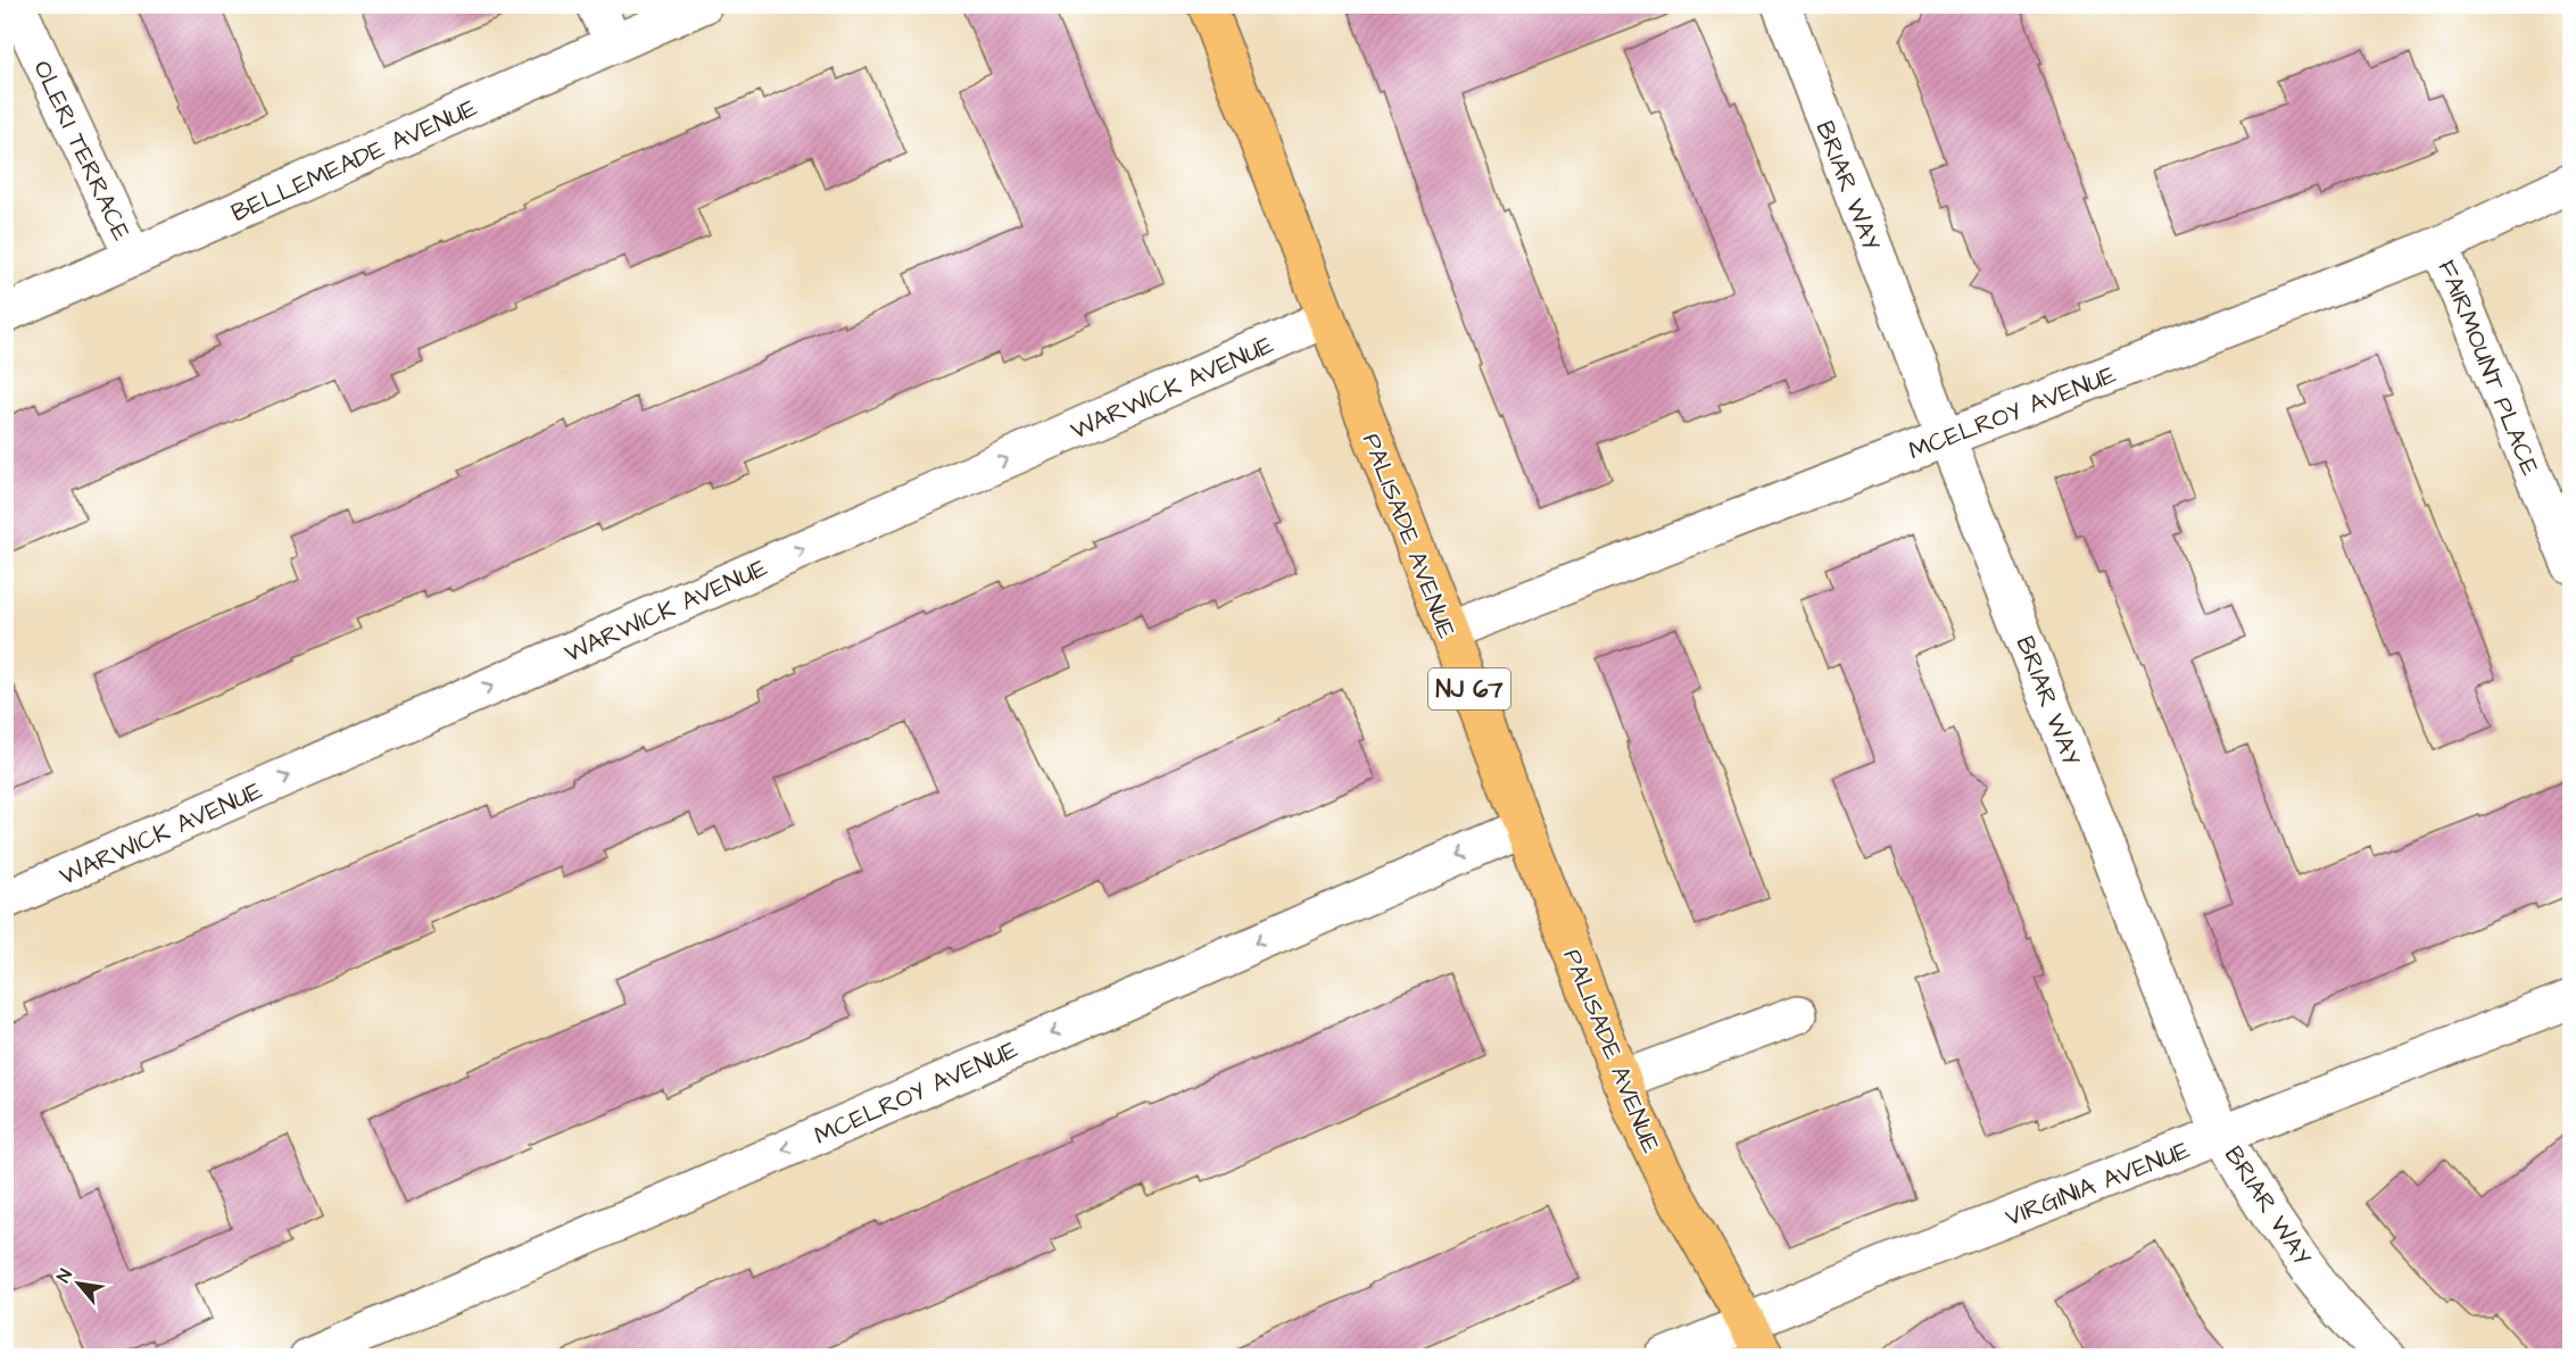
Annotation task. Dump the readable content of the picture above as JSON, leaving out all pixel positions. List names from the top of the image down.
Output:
{
  "streets": {
    "main road": ["PALISADE AVENUE", "NJ 67"],
    "street": [
      "OLERI TERRACE",
      "BELLEMEADE AVENUE",
      "BRIAR WAY",
      "FAIRMOUNT PLACE",
      "WARWICK AVENUE",
      "MCELROY AVENUE",
      "VIRGINIA AVENUE"
    ]
  },
  "crossings": [
    ["OLERI TERRACE", "BELLEMEADE AVENUE"],
    ["BRIAR WAY", "MCELROY AVENUE"],
    ["BRIAR WAY", "VIRGINIA AVENUE"],
    ["FAIRMOUNT PLACE", "MCELROY AVENUE"],
    ["WARWICK AVENUE", "PALISADE AVENUE"],
    ["MCELROY AVENUE", "PALISADE AVENUE"],
    ["PALISADE AVENUE", "VIRGINIA AVENUE"]
  ],
  "one_way": ["WARWICK AVENUE", "MCELROY AVENUE"],
  "north": "top left"
}
